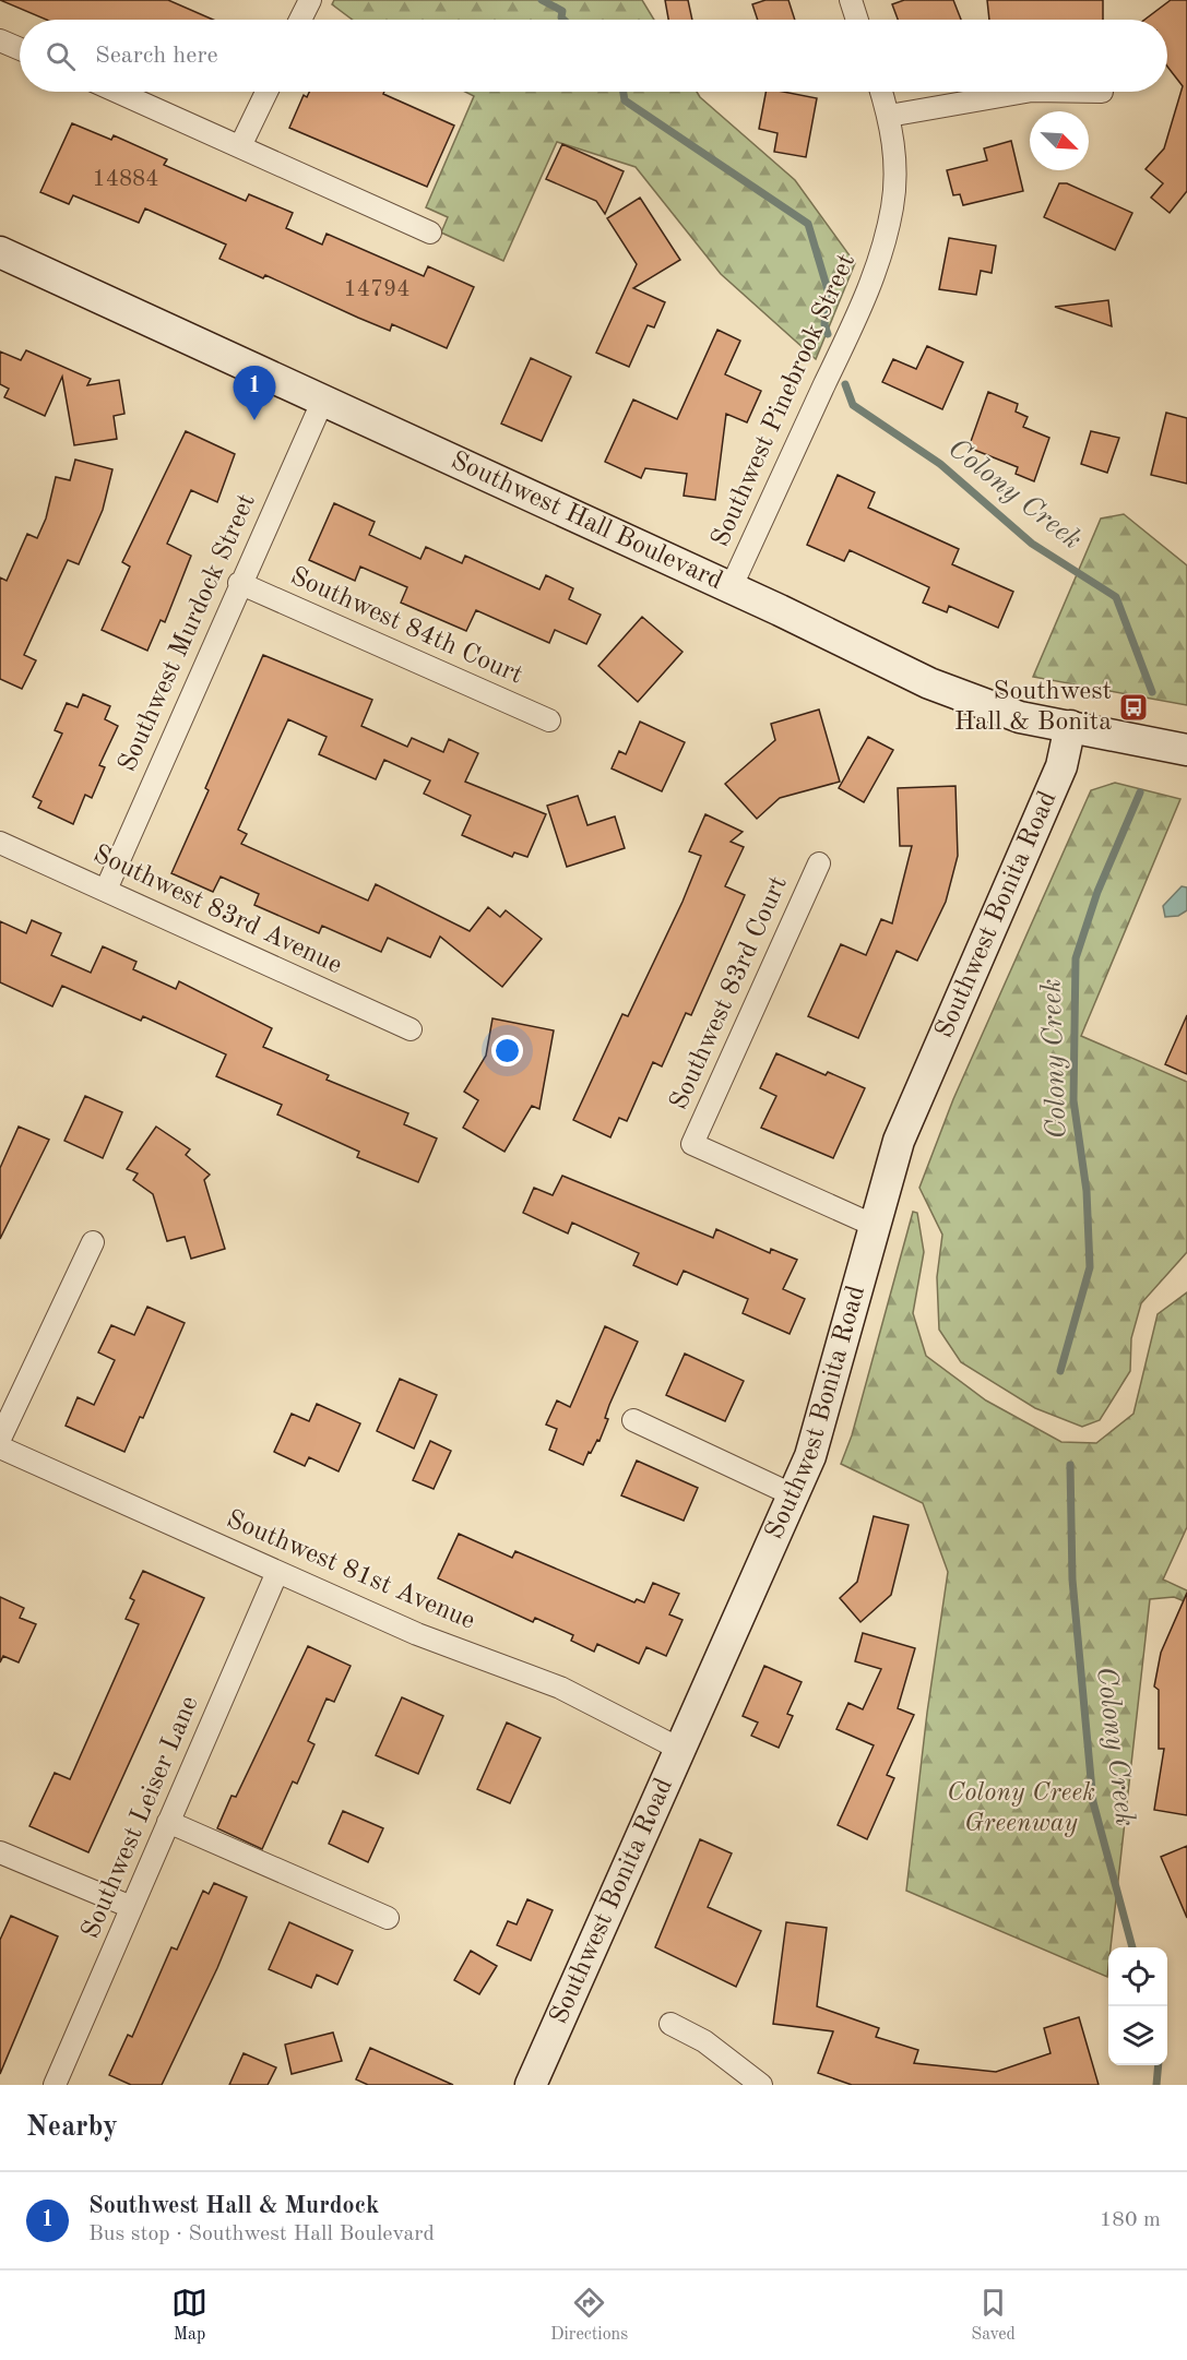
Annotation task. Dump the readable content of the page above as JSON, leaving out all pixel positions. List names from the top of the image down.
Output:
{
  "streets": {
    "main road": ["Southwest Hall Boulevard", "Southwest Bonita Road"],
    "street": [
      "Southwest Pinebrook Street",
      "Southwest 84th Court",
      "Southwest Murdock Street",
      "Southwest 83rd Avenue",
      "Southwest 83rd Court",
      "Southwest 81st Avenue",
      "Southwest Leiser Lane"
    ]
  },
  "crossings": [
    ["Southwest Pinebrook Street", "Southwest Hall Boulevard"],
    ["Southwest Hall Boulevard", "Southwest Murdock Street"],
    ["Southwest Hall Boulevard", "Southwest Bonita Road"],
    ["Southwest 84th Court", "Southwest Murdock Street"],
    ["Southwest Murdock Street", "Southwest 83rd Avenue"],
    ["Southwest Bonita Road", "Southwest 83rd Court"],
    ["Southwest Bonita Road", "Southwest 81st Avenue"],
    ["Southwest 81st Avenue", "Southwest Leiser Lane"]
  ],
  "water": ["Colony Creek"],
  "parks": ["Colony Creek Greenway"],
  "places": {
    "bus stop": ["Southwest Hall & Bonita"]
  },
  "house_numbers": ["14884", "14794"],
  "north": "bottom right",
  "page": {
    "search": "Search here",
    "pins": "1",
    "heading": "Nearby",
    "list": [
      {
        "mark": "1",
        "name": "Southwest Hall & Murdock",
        "note": "Bus stop · Southwest Hall Boulevard",
        "value": "180 m"
      }
    ],
    "nav": ["Map", "Directions", "Saved"]
  }
}
